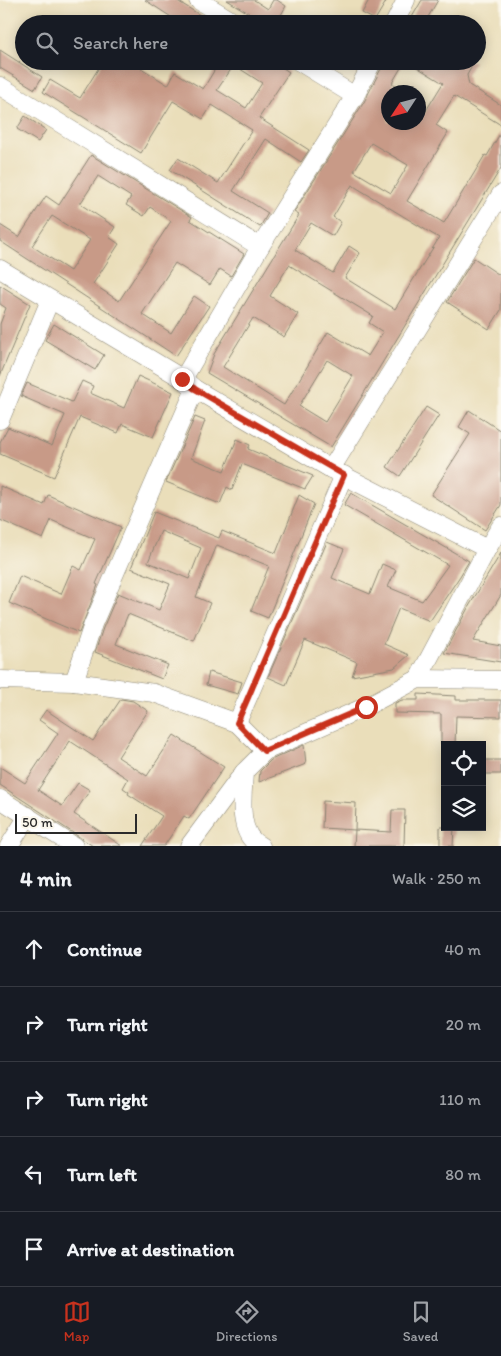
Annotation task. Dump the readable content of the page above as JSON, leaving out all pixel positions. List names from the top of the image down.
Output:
{
  "scale_bar": "50 m",
  "north": "bottom left",
  "page": {
    "search": "Search here",
    "scale": "50 m",
    "heading": ["4 min", "Walk · 250 m"],
    "list": [
      ["Continue", "40 m"],
      ["Turn right", "20 m"],
      ["Turn right", "110 m"],
      ["Turn left", "80 m"],
      "Arrive at destination"
    ],
    "nav": ["Map", "Directions", "Saved"]
  }
}
